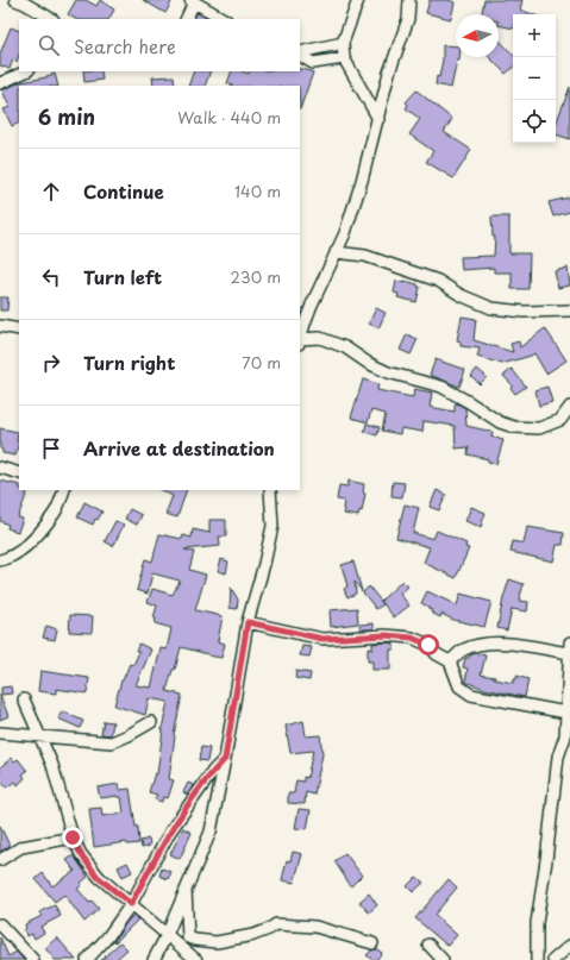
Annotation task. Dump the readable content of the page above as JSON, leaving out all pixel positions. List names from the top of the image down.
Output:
{
  "north": "left",
  "page": {
    "map_buttons": ["+", "−"],
    "search": "Search here",
    "heading": ["6 min", "Walk · 440 m"],
    "list": [
      ["Continue", "140 m"],
      ["Turn left", "230 m"],
      ["Turn right", "70 m"],
      "Arrive at destination"
    ]
  }
}
